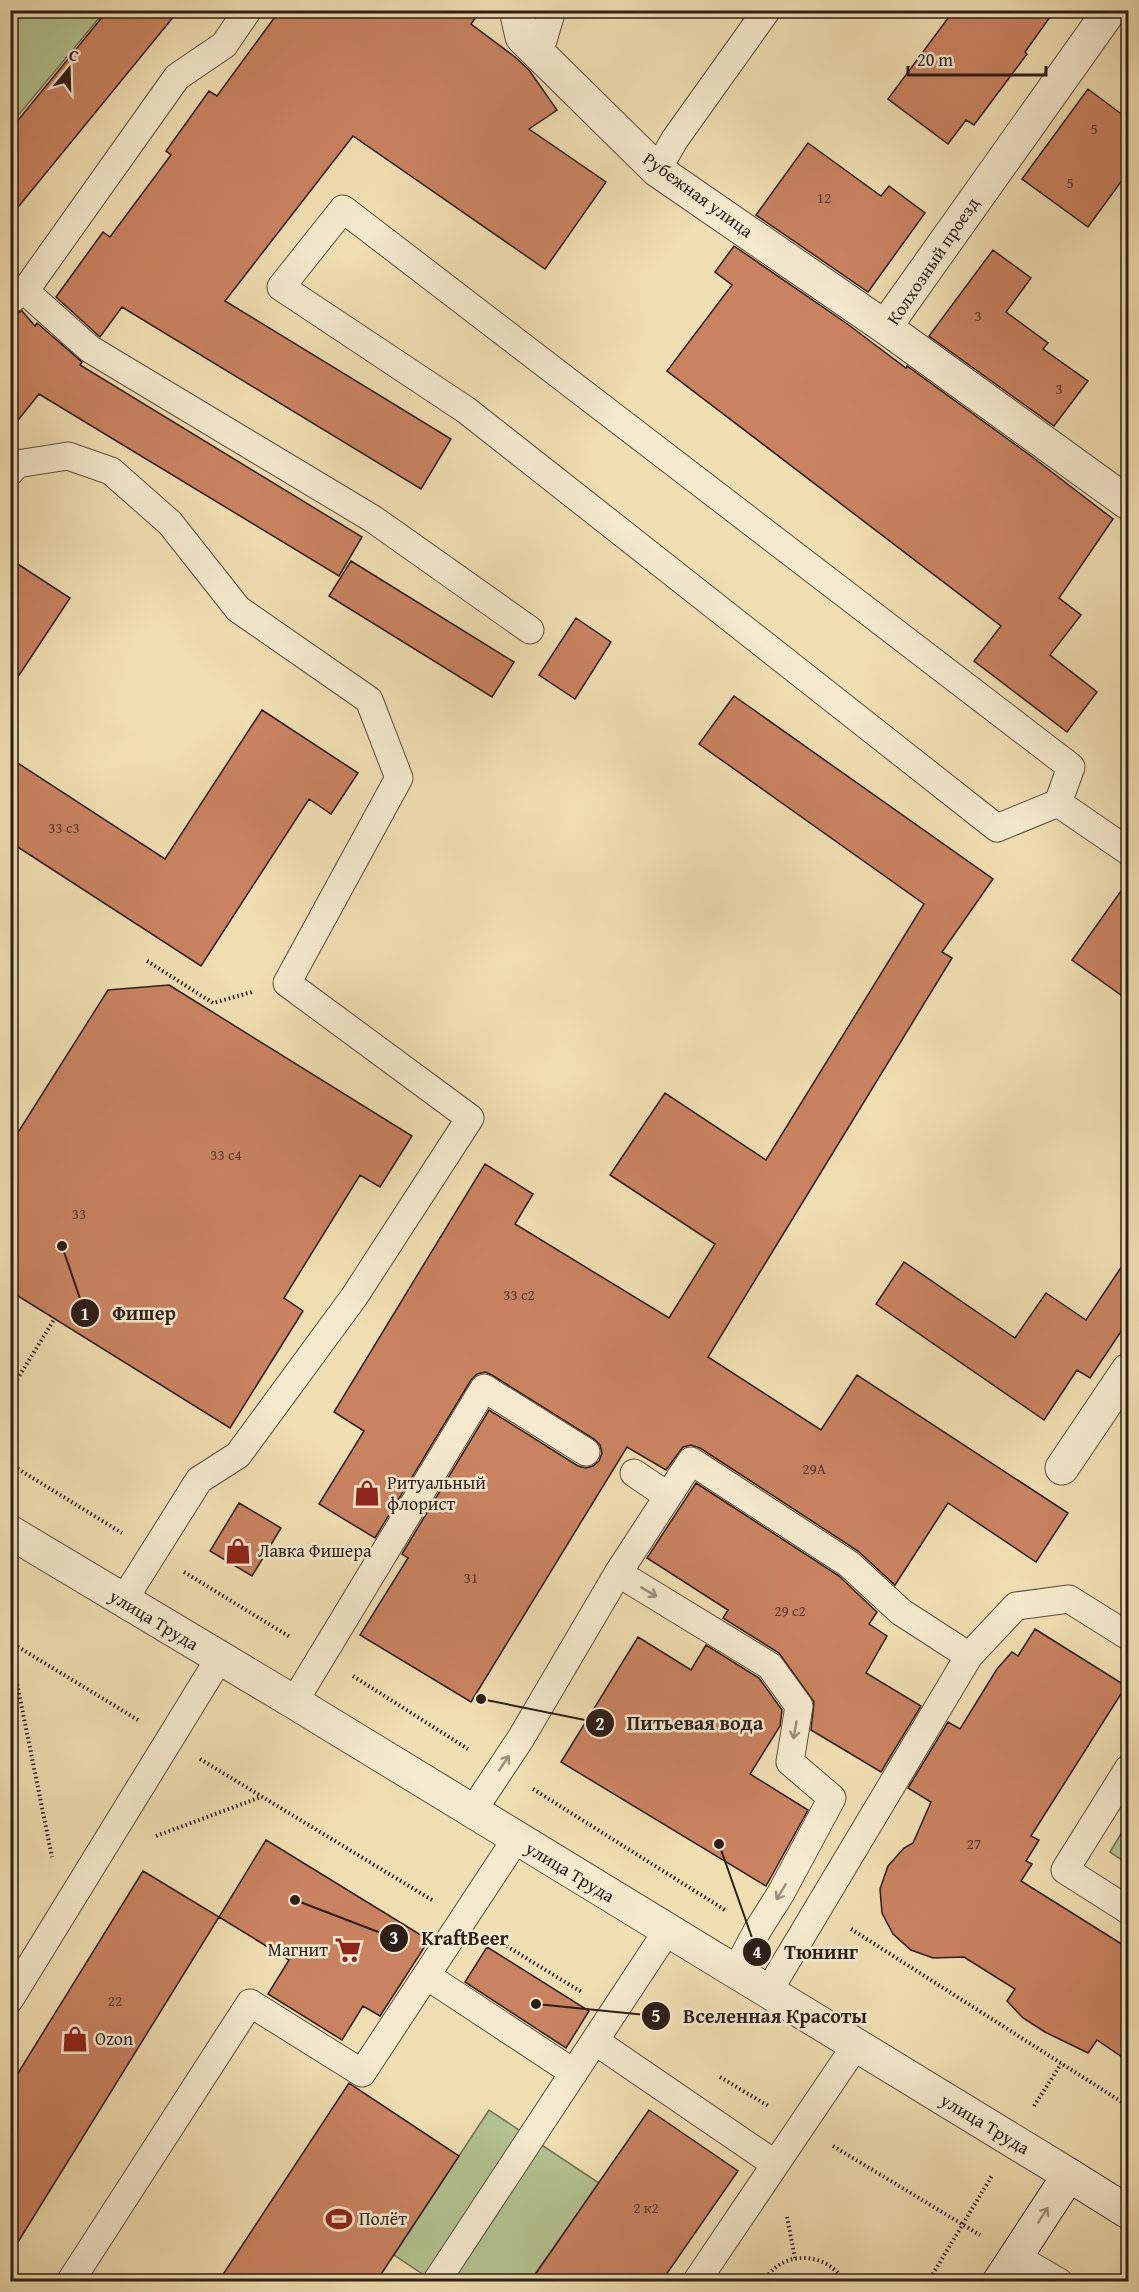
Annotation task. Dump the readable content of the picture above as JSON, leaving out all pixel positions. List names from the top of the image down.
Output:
{
  "streets": {
    "street": ["Рубежная улица", "Колхозный проезд", "улица Труда"]
  },
  "crossings": [
    ["Рубежная улица", "Колхозный проезд"]
  ],
  "places": {
    "other": [
      "Фишер",
      "Питьевая вода",
      "Тюнинг",
      "KraftBeer",
      "Вселенная Красоты"
    ],
    "shop": ["Ритуальный флорист", "Лавка Фишера", "Ozon"],
    "supermarket": ["Магнит"],
    "sports": ["Полёт"]
  },
  "house_numbers": [
    "5",
    "5",
    "12",
    "3",
    "3",
    "33 с3",
    "33 с4",
    "33",
    "33 с2",
    "29А",
    "31",
    "29 с2",
    "27",
    "22",
    "2 к2"
  ],
  "scale_bar": "20 m",
  "north": "top"
}
